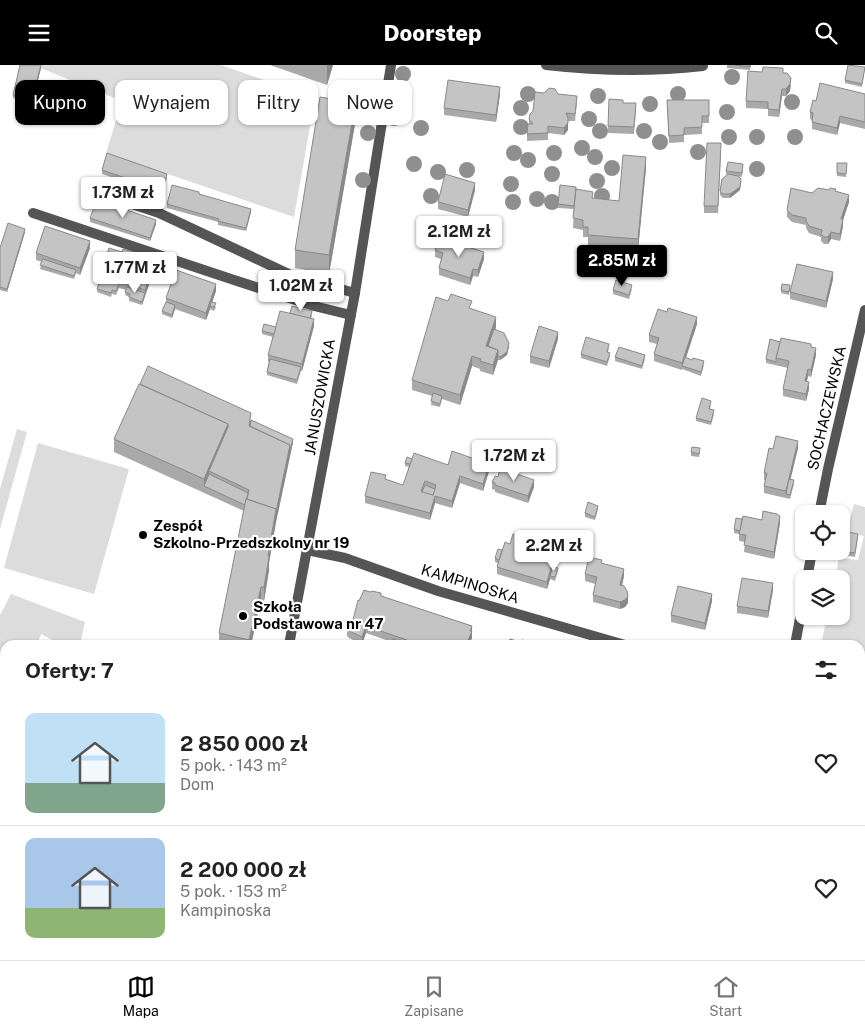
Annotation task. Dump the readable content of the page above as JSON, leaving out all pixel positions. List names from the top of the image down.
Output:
{
  "streets": {
    "street": ["JANUSZOWICKA", "SOCHACZEWSKA", "KAMPINOSKA"]
  },
  "crossings": [
    ["JANUSZOWICKA", "KAMPINOSKA"]
  ],
  "places": ["Zespół Szkolno-Przedszkolny nr 19", "Szkoła Podstawowa nr 47"],
  "page": {
    "header": "Doorstep",
    "chip": [
      "Kupno",
      "Wynajem",
      "Filtry",
      "Nowe"
    ],
    "price": [
      "1.73M zł",
      "2.12M zł",
      "2.85M zł",
      "1.77M zł",
      "1.02M zł",
      "1.72M zł",
      "2.2M zł"
    ],
    "heading": "Oferty: 7",
    "list": [
      {
        "name": "2 850 000 zł",
        "note": "5 pok. · 143 m² · Dom"
      },
      {
        "name": "2 200 000 zł",
        "note": "5 pok. · 153 m² · Kampinoska"
      }
    ],
    "tabs": ["Mapa", "Zapisane", "Start"]
  }
}
